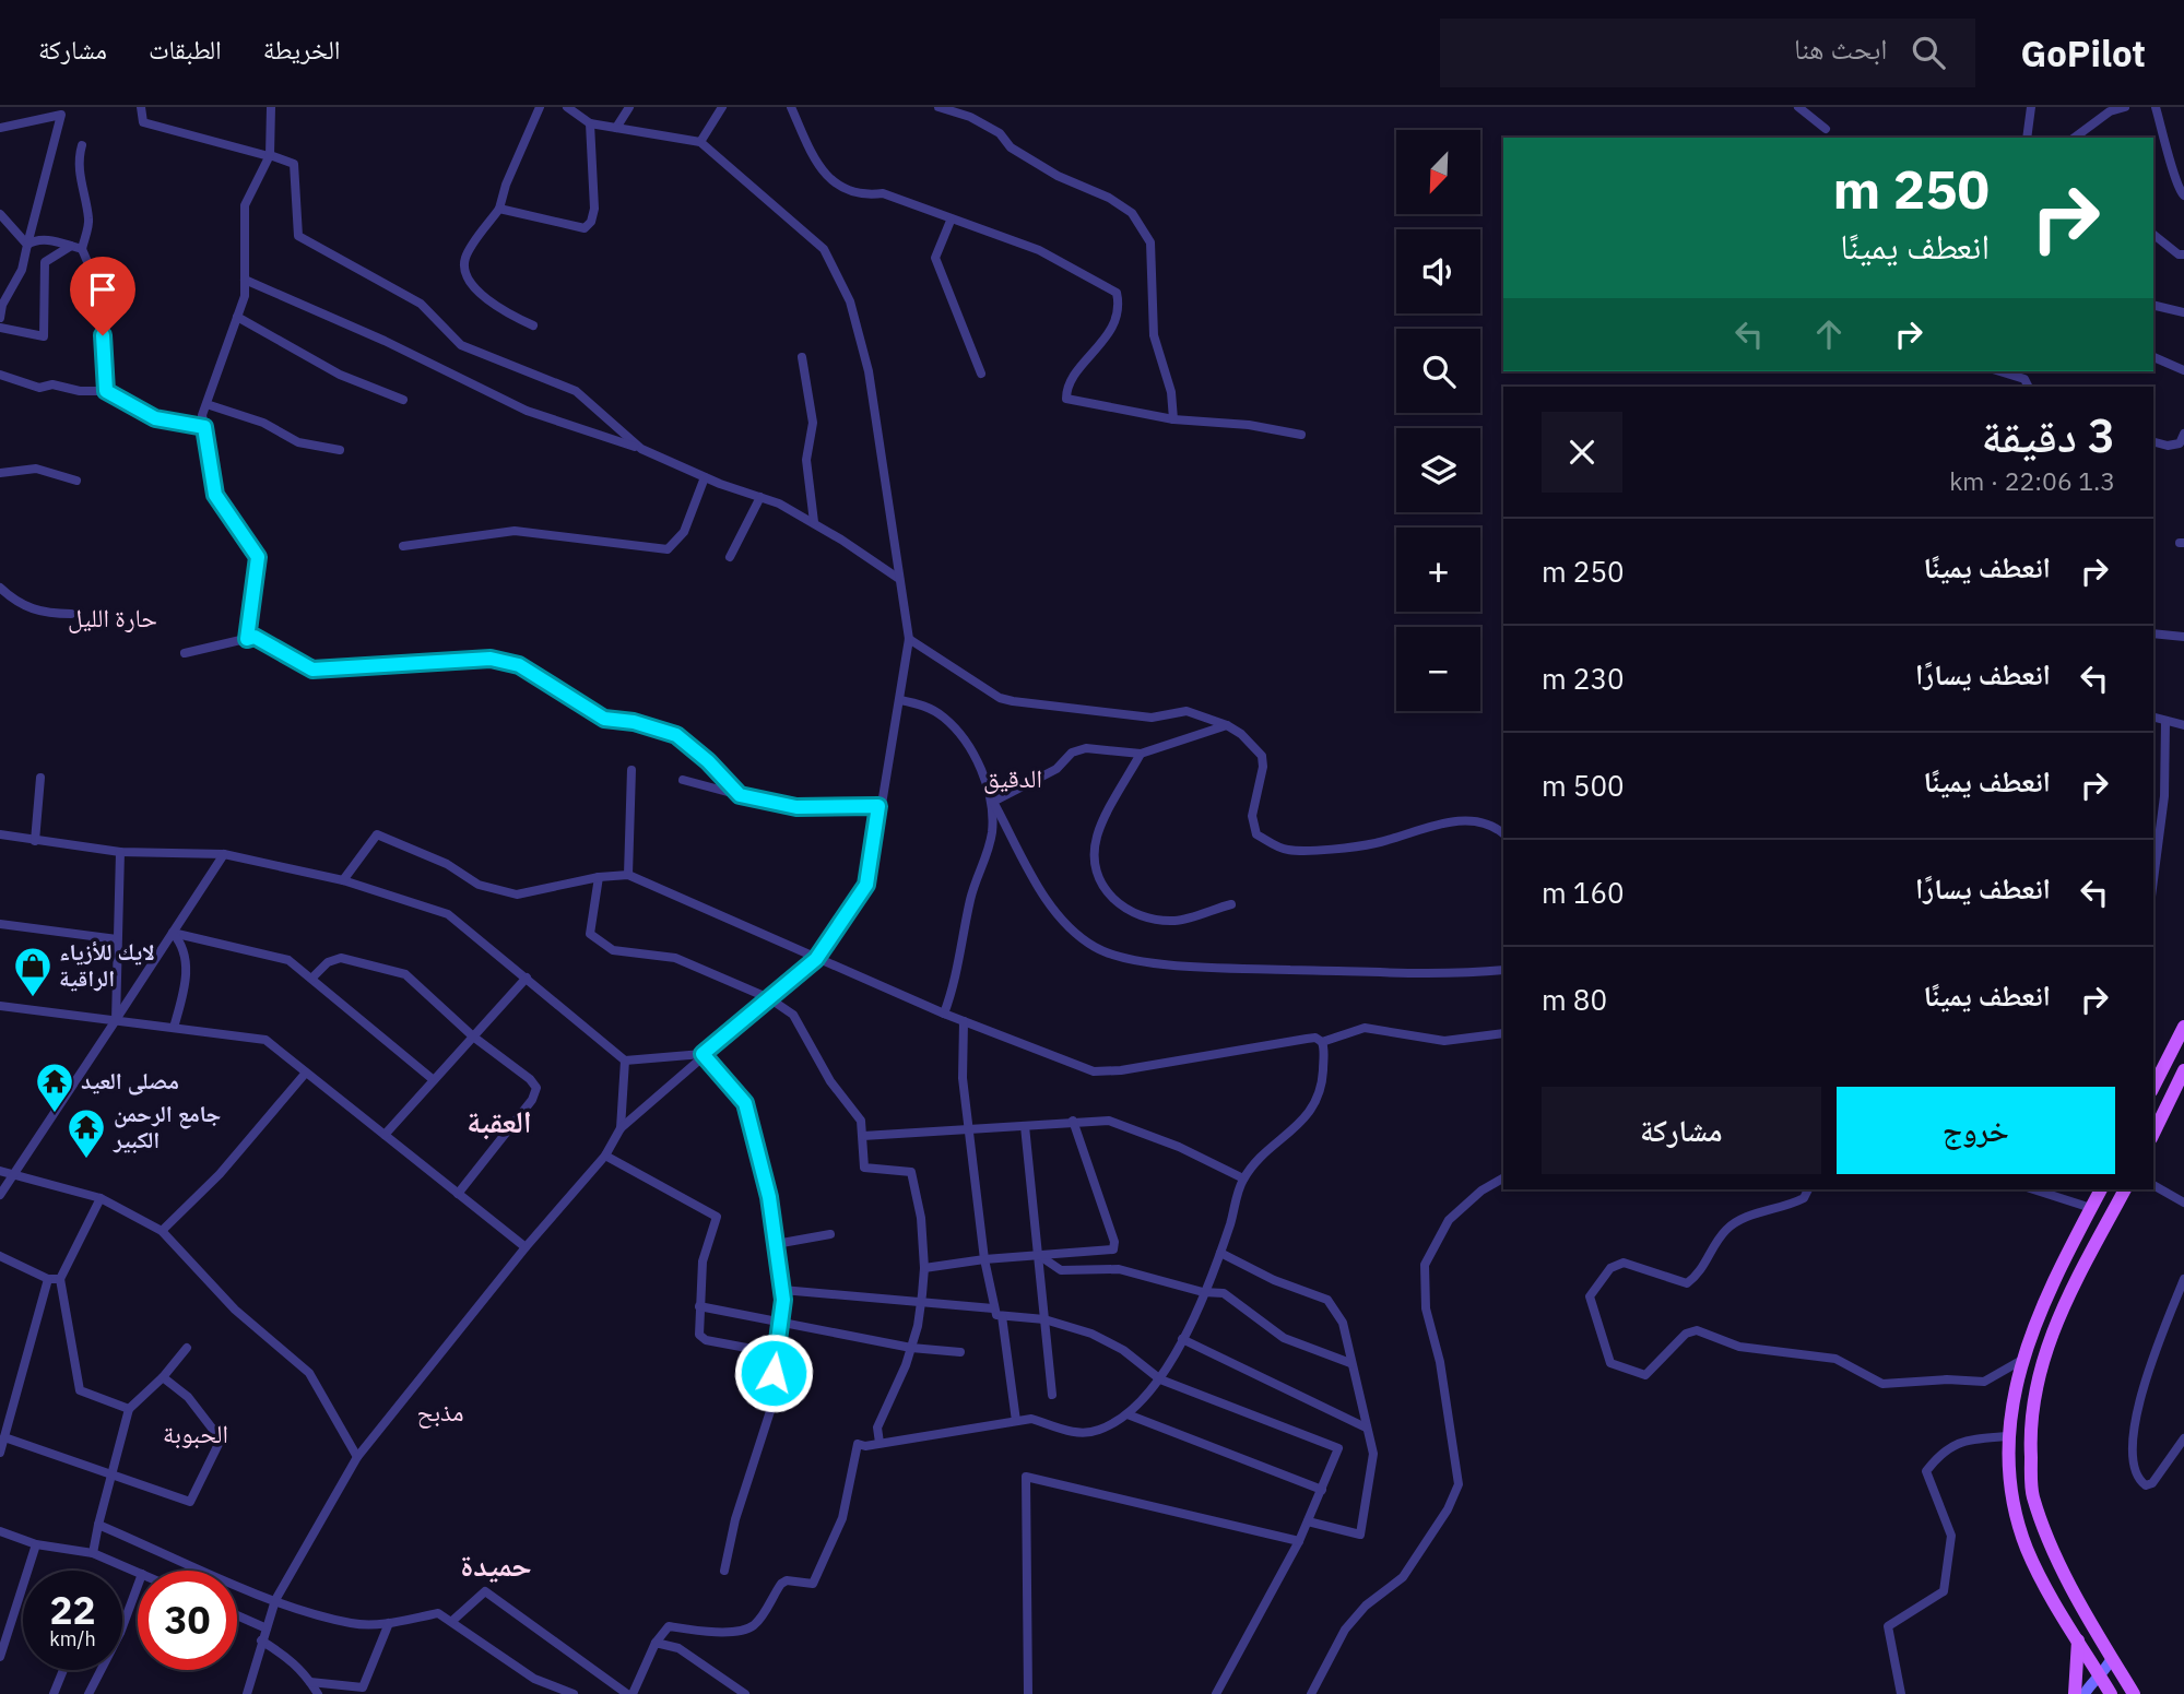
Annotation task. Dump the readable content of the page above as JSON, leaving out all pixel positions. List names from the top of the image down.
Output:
{
  "districts": [
    "حارة الليل",
    "الدقيق",
    "العقبة",
    "مذبح",
    "الحبوبة",
    "حميدة"
  ],
  "places": {
    "shop": ["لايك للأزياء الراقية"],
    "temple": ["مصلى العيد", "جامع الرحمن الكبير"]
  },
  "north": "bottom left",
  "page": {
    "header": "GoPilot",
    "search": "ابحث هنا",
    "nav": ["الخريطة", "الطبقات", "مشاركة"],
    "map_buttons": ["+", "−"],
    "turn": ["250 m", "انعطف يمينًا"],
    "heading": ["3 دقيقة", "1.3 km · 22:06"],
    "list": [
      {
        "name": "انعطف يمينًا",
        "value": "250 m"
      },
      {
        "name": "انعطف يسارًا",
        "value": "230 m"
      },
      {
        "name": "انعطف يمينًا",
        "value": "500 m"
      },
      {
        "name": "انعطف يسارًا",
        "value": "160 m"
      },
      {
        "name": "انعطف يمينًا",
        "value": "80 m"
      }
    ],
    "buttons": ["خروج", "مشاركة"],
    "speed": "22 km/h",
    "limit": "30"
  }
}
